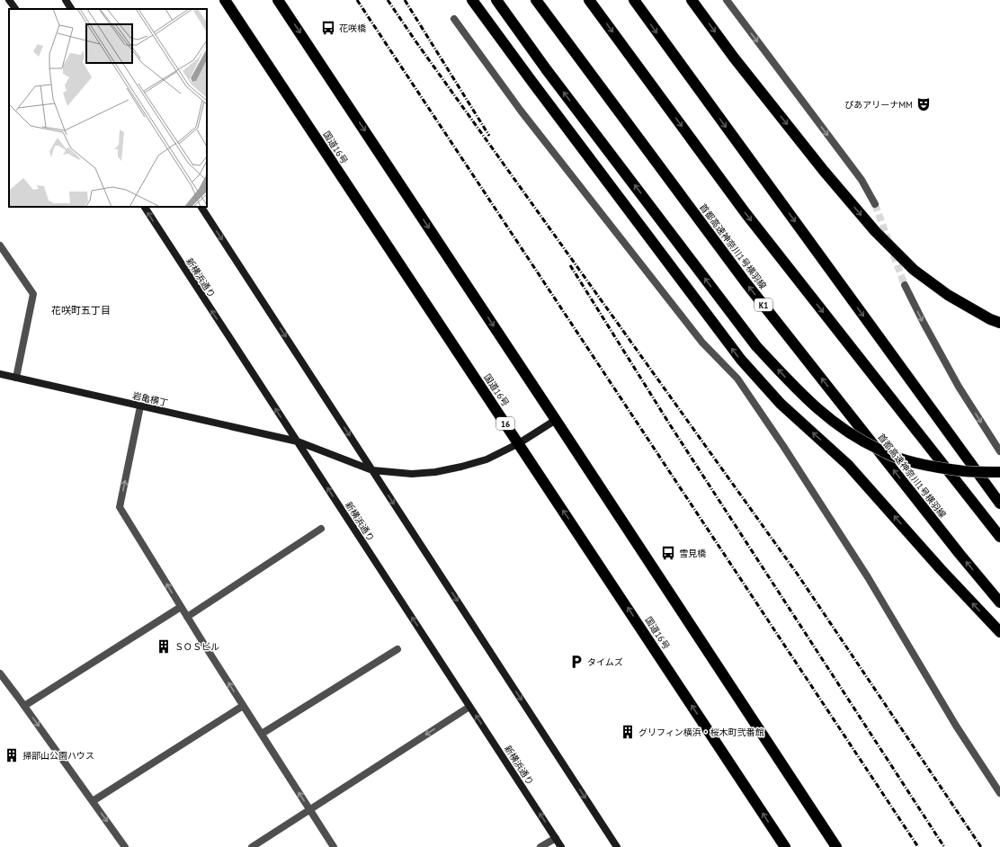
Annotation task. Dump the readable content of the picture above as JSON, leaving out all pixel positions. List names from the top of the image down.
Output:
{
  "streets": {
    "highway": [
      "国道16号",
      "首都高速神奈川1号横羽線",
      "K1",
      "16"
    ],
    "street": ["新横浜通り", "岩亀横丁"]
  },
  "crossings": [
    ["国道16号", "岩亀横丁"],
    ["新横浜通り", "岩亀横丁"]
  ],
  "districts": ["花咲町五丁目"],
  "places": {
    "bus stop": ["花咲橋", "雪見橋"],
    "theatre": ["ぴあアリーナMM"],
    "building": ["ＳＯＳビル", "グリフィン横浜・桜木町弐番館", "掃部山公園ハウス"],
    "parking": ["タイムズ"]
  }
}
